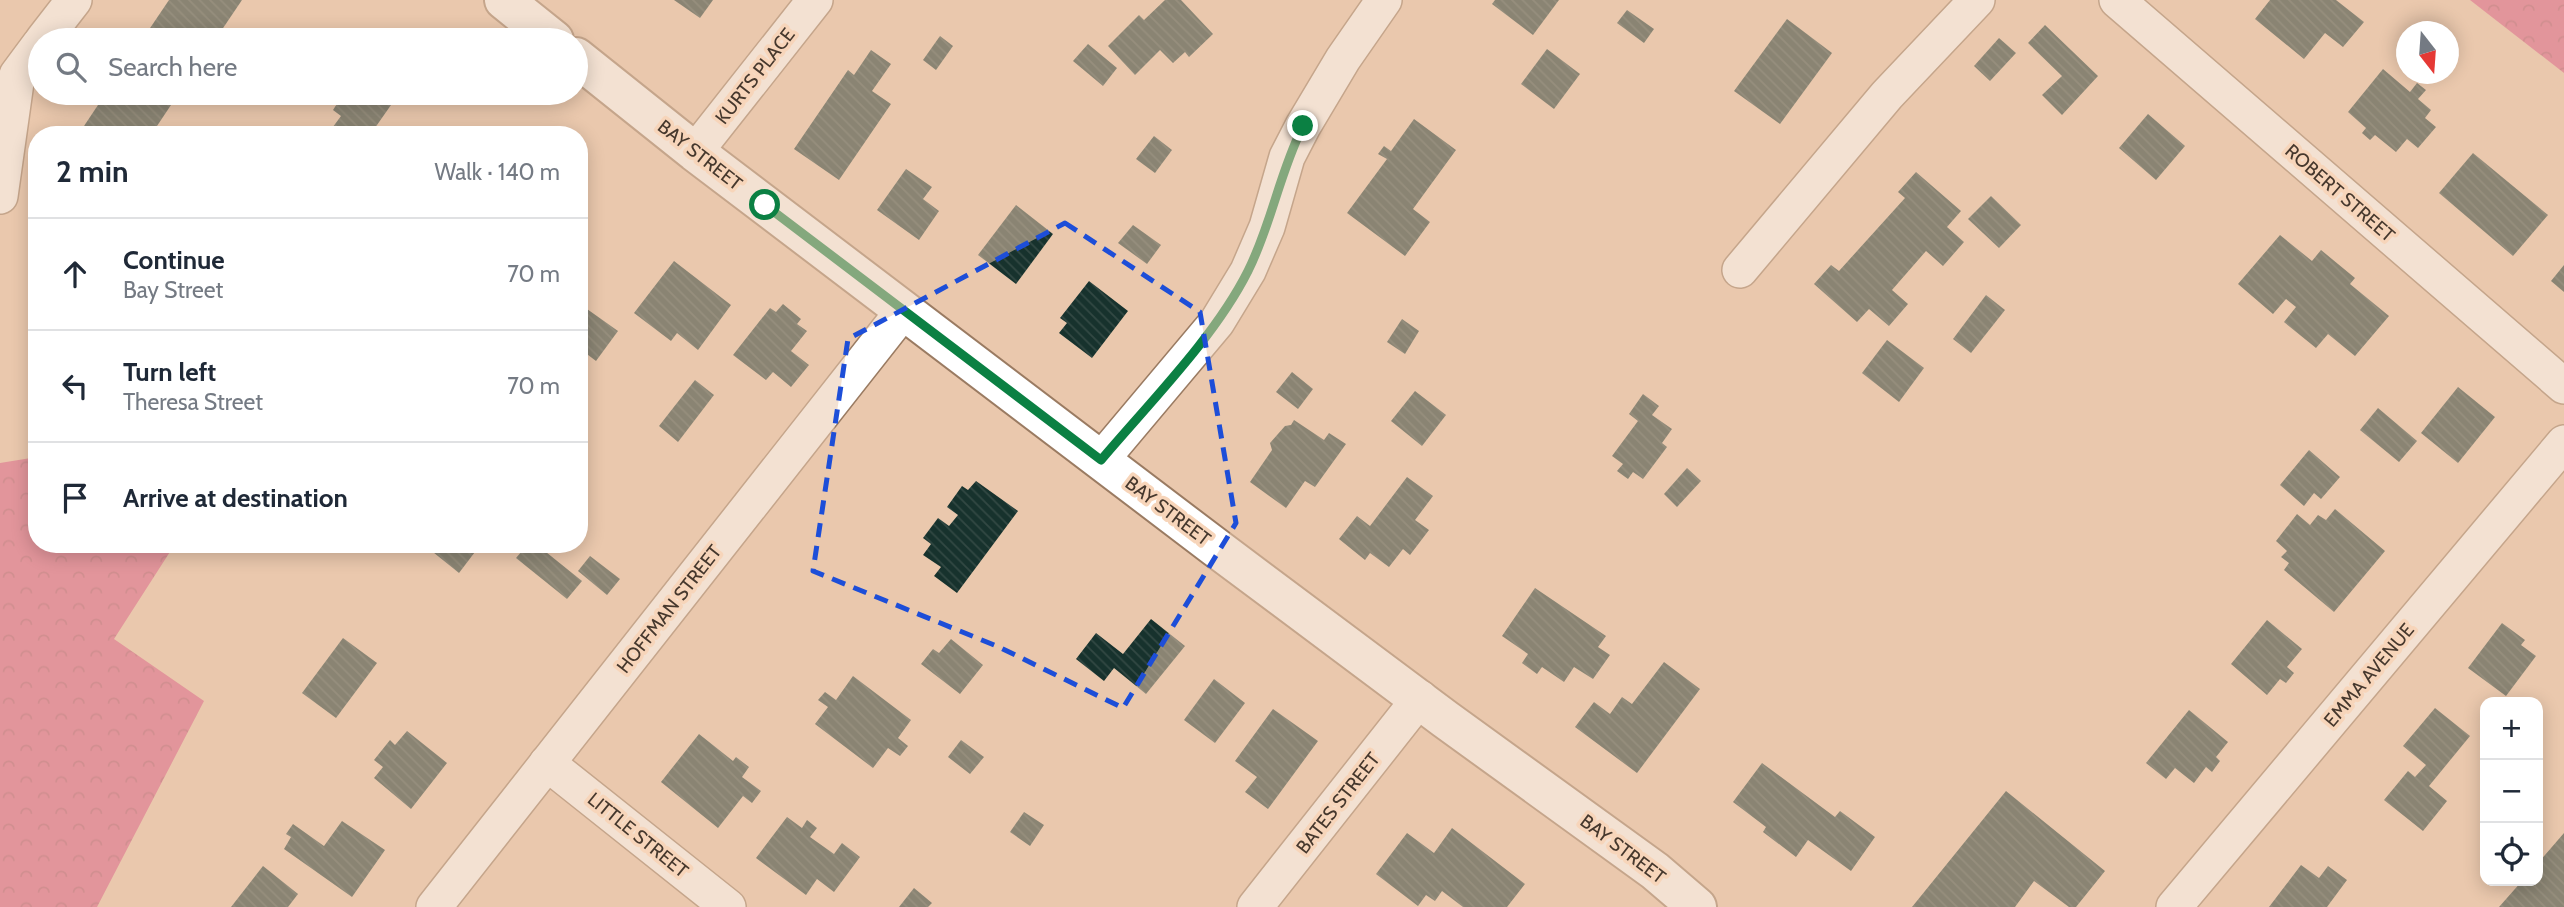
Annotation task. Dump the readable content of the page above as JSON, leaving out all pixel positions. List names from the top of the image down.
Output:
{
  "streets": {
    "main road": ["BAY STREET"],
    "street": [
      "KURTS PLACE",
      "ROBERT STREET",
      "HOFFMAN STREET",
      "EMMA AVENUE",
      "BATES STREET",
      "LITTLE STREET"
    ]
  },
  "crossings": [
    ["KURTS PLACE", "BAY STREET"],
    ["BAY STREET", "HOFFMAN STREET"],
    ["BAY STREET", "BATES STREET"],
    ["HOFFMAN STREET", "LITTLE STREET"]
  ],
  "north": "bottom",
  "page": {
    "search": "Search here",
    "heading": ["2 min", "Walk · 140 m"],
    "list": [
      ["Continue", "Bay Street", "70 m"],
      ["Turn left", "Theresa Street", "70 m"],
      "Arrive at destination"
    ],
    "map_buttons": ["+", "−"]
  }
}
